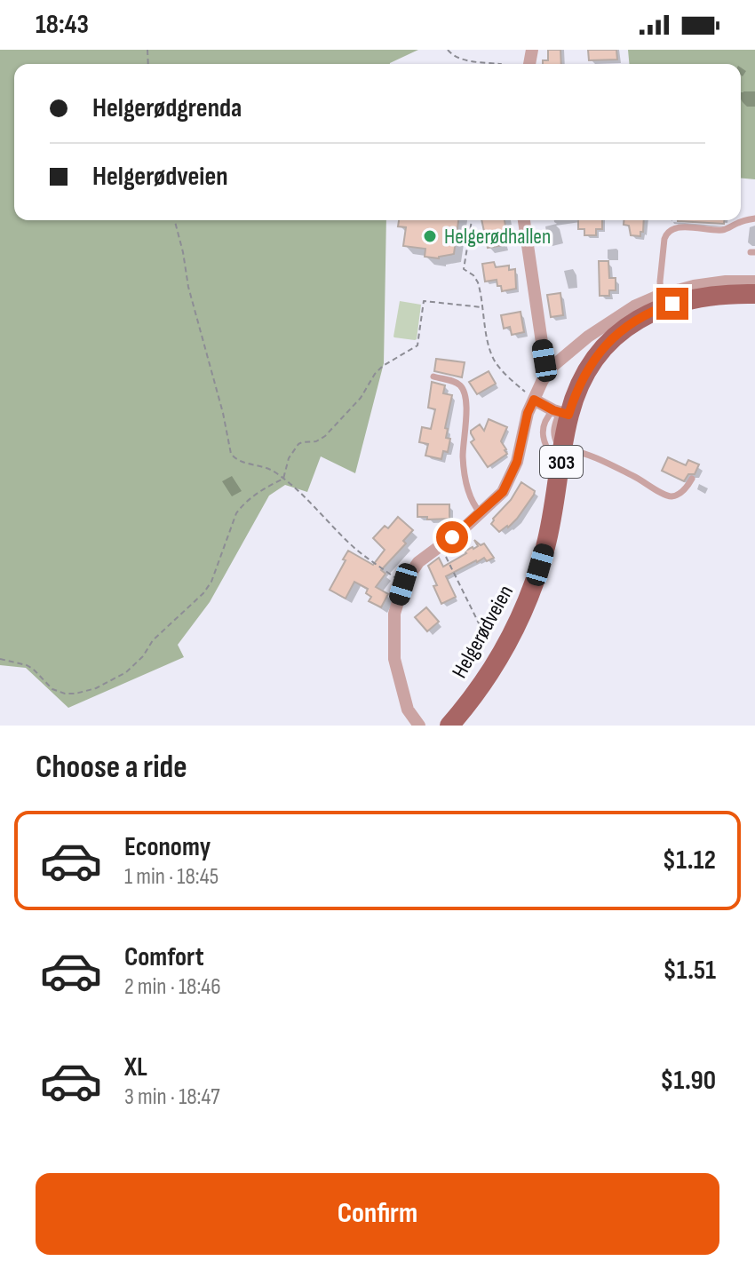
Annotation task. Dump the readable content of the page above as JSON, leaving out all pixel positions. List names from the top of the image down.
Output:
{
  "streets": {
    "main road": ["303", "Helgerødveien"]
  },
  "places": ["Helgerødhallen"],
  "page": {
    "status": "18:43",
    "banner": ["Helgerødgrenda", "Helgerødveien"],
    "heading": "Choose a ride",
    "list": [
      {
        "name": "Economy",
        "note": "1 min · 18:45",
        "value": "$1.12"
      },
      {
        "name": "Comfort",
        "note": "2 min · 18:46",
        "value": "$1.51"
      },
      {
        "name": "XL",
        "note": "3 min · 18:47",
        "value": "$1.90"
      }
    ],
    "buttons": "Confirm"
  }
}
